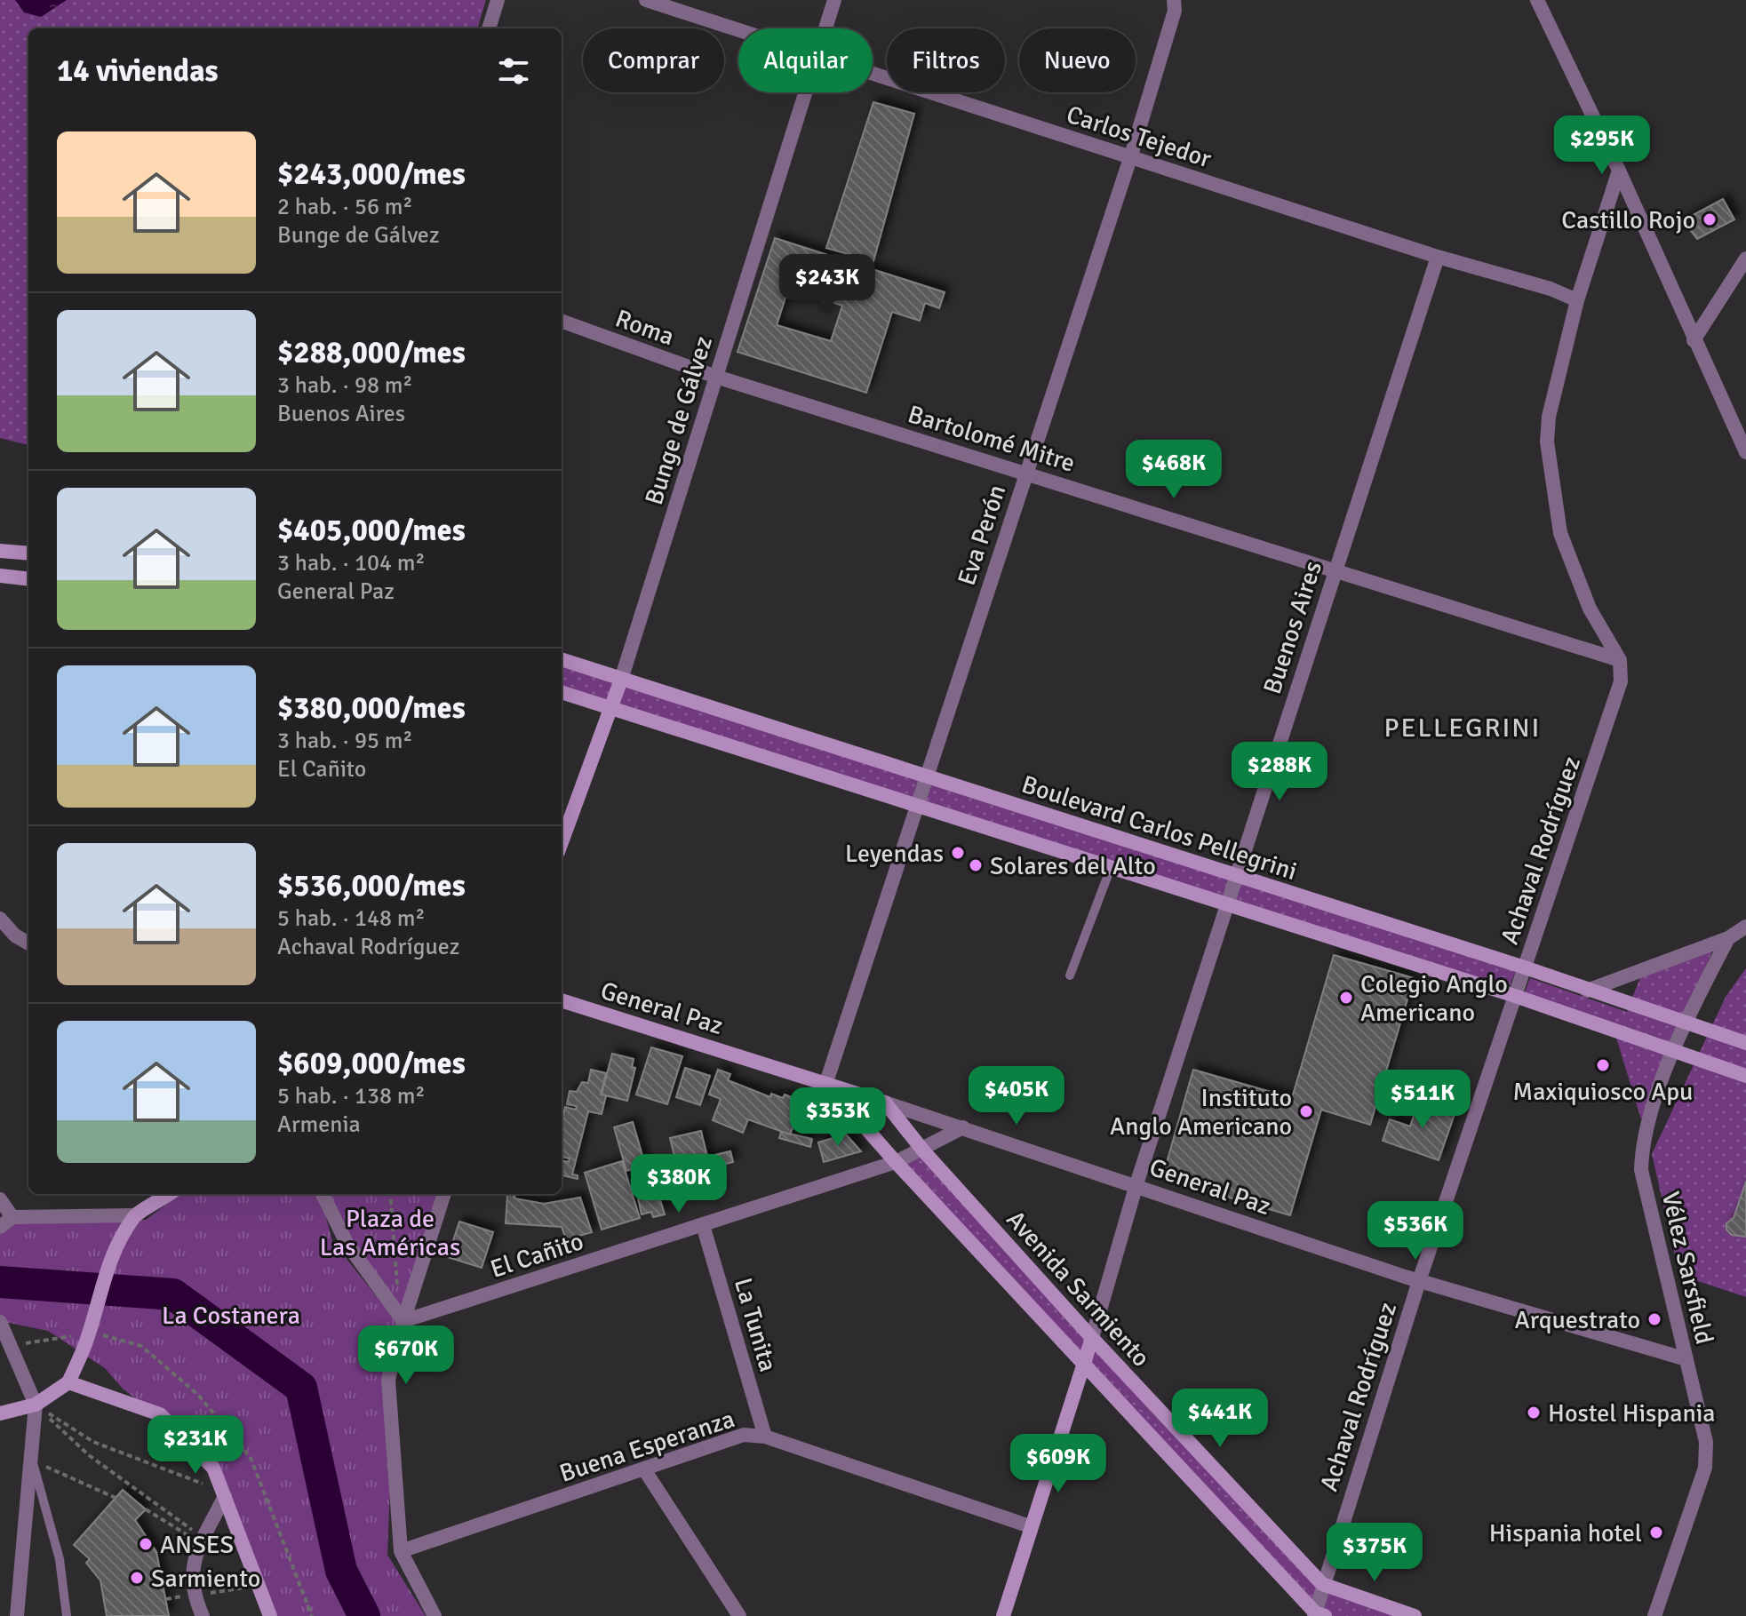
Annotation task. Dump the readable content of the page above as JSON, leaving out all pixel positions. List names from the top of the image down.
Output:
{
  "streets": {
    "street": [
      "Carlos Tejedor",
      "Roma",
      "Bunge de Gálvez",
      "Bartolomé Mitre",
      "Eva Perón",
      "Buenos Aires",
      "Boulevard Carlos Pellegrini",
      "Achaval Rodríguez",
      "General Paz",
      "El Cañito",
      "Vélez Sarsfield",
      "Avenida Sarmiento",
      "La Tunita",
      "Buena Esperanza"
    ]
  },
  "crossings": [
    ["Carlos Tejedor", "Eva Perón"],
    ["Carlos Tejedor", "Buenos Aires"],
    ["Roma", "Bunge de Gálvez"],
    ["Roma", "Bartolomé Mitre"],
    ["Bunge de Gálvez", "Bartolomé Mitre"],
    ["Bunge de Gálvez", "Boulevard Carlos Pellegrini"],
    ["Bartolomé Mitre", "Eva Perón"],
    ["Bartolomé Mitre", "Buenos Aires"],
    ["Bartolomé Mitre", "Achaval Rodríguez"],
    ["Eva Perón", "Boulevard Carlos Pellegrini"],
    ["Eva Perón", "General Paz"],
    ["Eva Perón", "Avenida Sarmiento"],
    ["Buenos Aires", "Boulevard Carlos Pellegrini"],
    ["Buenos Aires", "General Paz"],
    ["Buenos Aires", "Avenida Sarmiento"],
    ["Boulevard Carlos Pellegrini", "Achaval Rodríguez"],
    ["Boulevard Carlos Pellegrini", "Vélez Sarsfield"],
    ["Achaval Rodríguez", "General Paz"],
    ["Achaval Rodríguez", "Avenida Sarmiento"],
    ["General Paz", "El Cañito"],
    ["General Paz", "Vélez Sarsfield"],
    ["General Paz", "Avenida Sarmiento"],
    ["El Cañito", "Avenida Sarmiento"],
    ["El Cañito", "La Tunita"],
    ["La Tunita", "Buena Esperanza"]
  ],
  "districts": ["PELLEGRINI"],
  "parks": ["Plaza de Las Américas", "La Costanera"],
  "places": [
    "Castillo Rojo",
    "Leyendas",
    "Solares del Alto",
    "Colegio Anglo Americano",
    "Maxiquiosco Apu",
    "Instituto Anglo Americano",
    "Arquestrato",
    "Hostel Hispania",
    "Hispania hotel",
    "ANSES",
    "Sarmiento"
  ],
  "page": {
    "chip": [
      "Comprar",
      "Alquilar",
      "Filtros",
      "Nuevo"
    ],
    "heading": "14 viviendas",
    "list": [
      {
        "name": "$243,000/mes",
        "note": "2 hab. · 56 m² · Bunge de Gálvez"
      },
      {
        "name": "$288,000/mes",
        "note": "3 hab. · 98 m² · Buenos Aires"
      },
      {
        "name": "$405,000/mes",
        "note": "3 hab. · 104 m² · General Paz"
      },
      {
        "name": "$380,000/mes",
        "note": "3 hab. · 95 m² · El Cañito"
      },
      {
        "name": "$536,000/mes",
        "note": "5 hab. · 148 m² · Achaval Rodríguez"
      },
      {
        "name": "$609,000/mes",
        "note": "5 hab. · 138 m² · Armenia"
      }
    ],
    "price": [
      "$295K",
      "$243K",
      "$468K",
      "$288K",
      "$405K",
      "$511K",
      "$353K",
      "$380K",
      "$536K",
      "$670K",
      "$441K",
      "$231K",
      "$609K",
      "$375K"
    ]
  }
}
